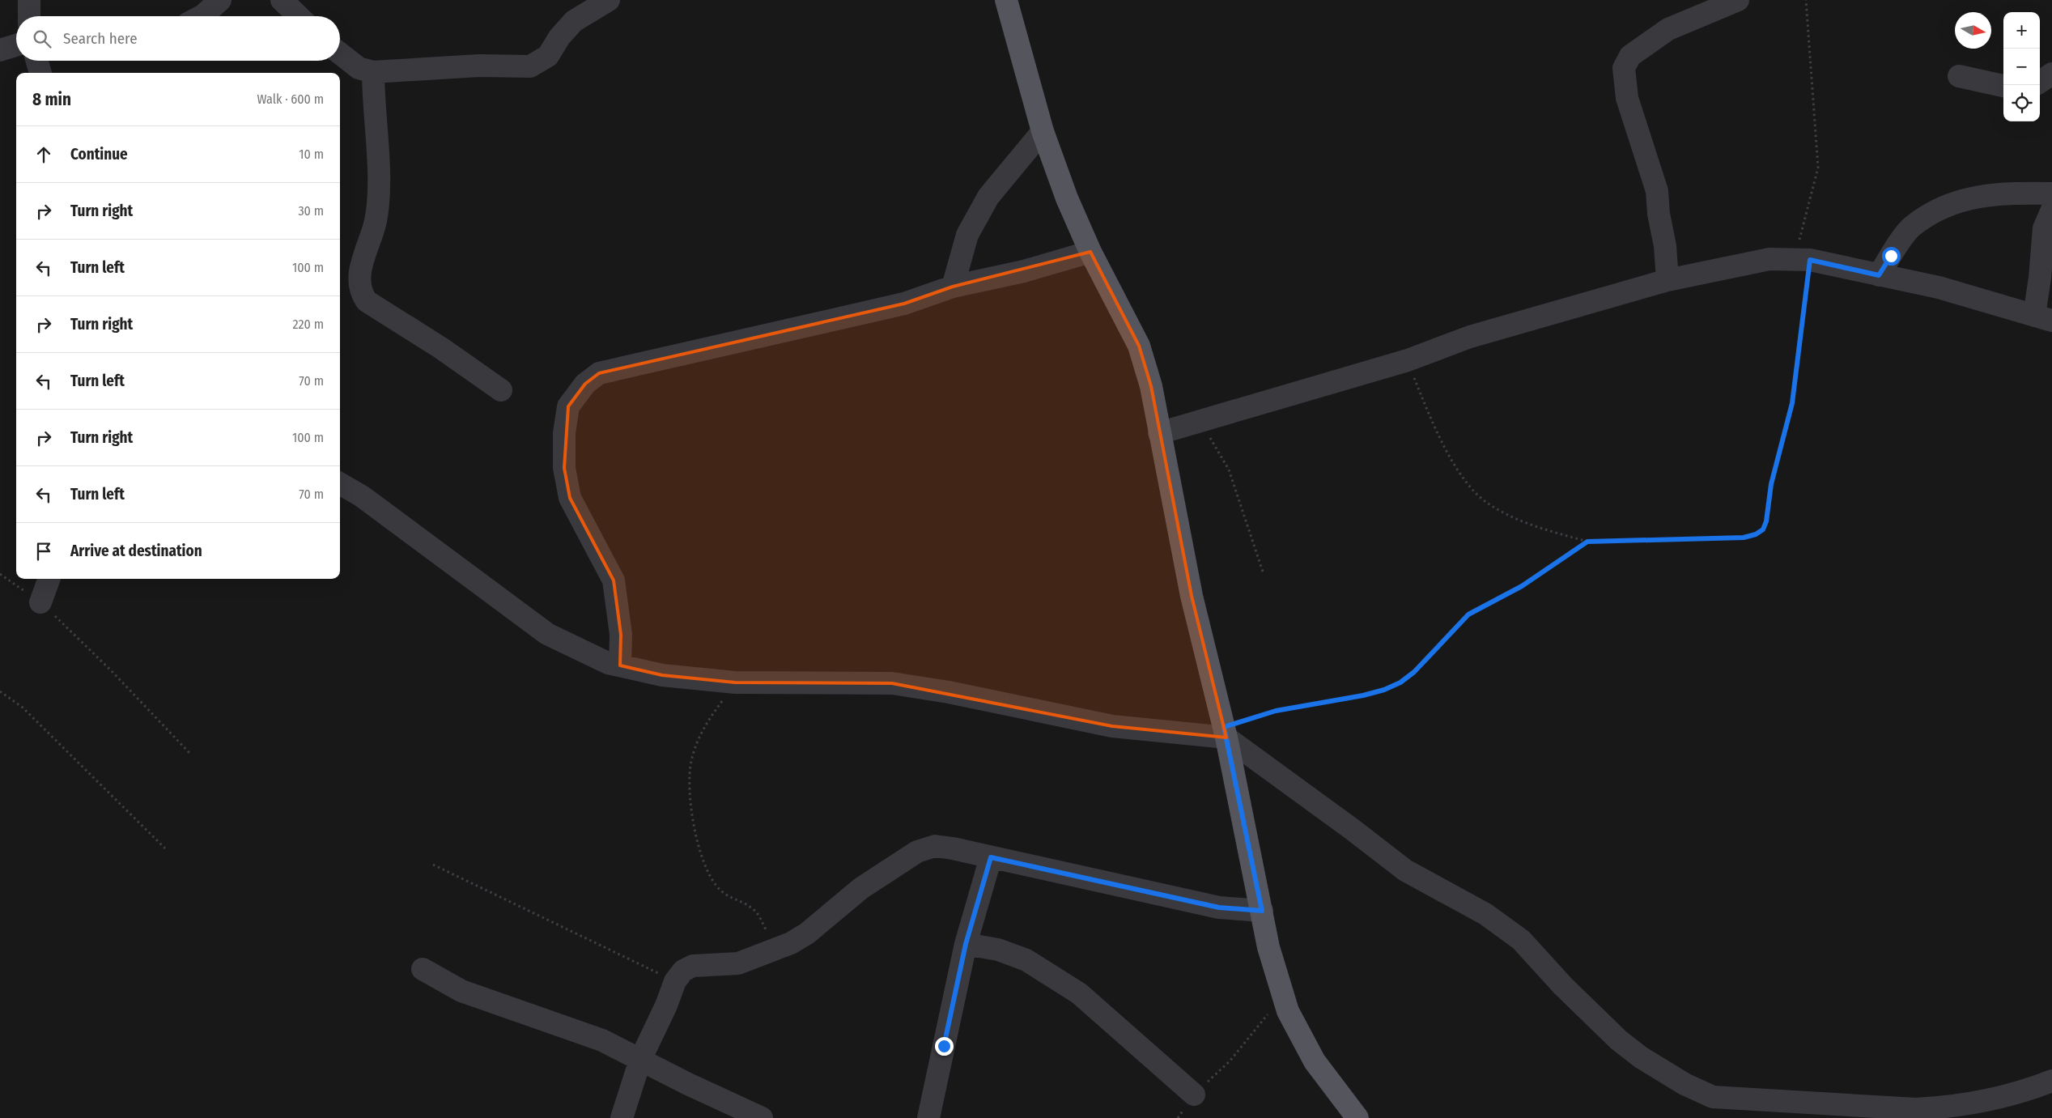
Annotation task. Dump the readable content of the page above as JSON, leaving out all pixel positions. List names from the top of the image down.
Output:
{
  "north": "right",
  "page": {
    "map_buttons": ["+", "−"],
    "search": "Search here",
    "heading": ["8 min", "Walk · 600 m"],
    "list": [
      ["Continue", "10 m"],
      ["Turn right", "30 m"],
      ["Turn left", "100 m"],
      ["Turn right", "220 m"],
      ["Turn left", "70 m"],
      ["Turn right", "100 m"],
      ["Turn left", "70 m"],
      "Arrive at destination"
    ]
  }
}
